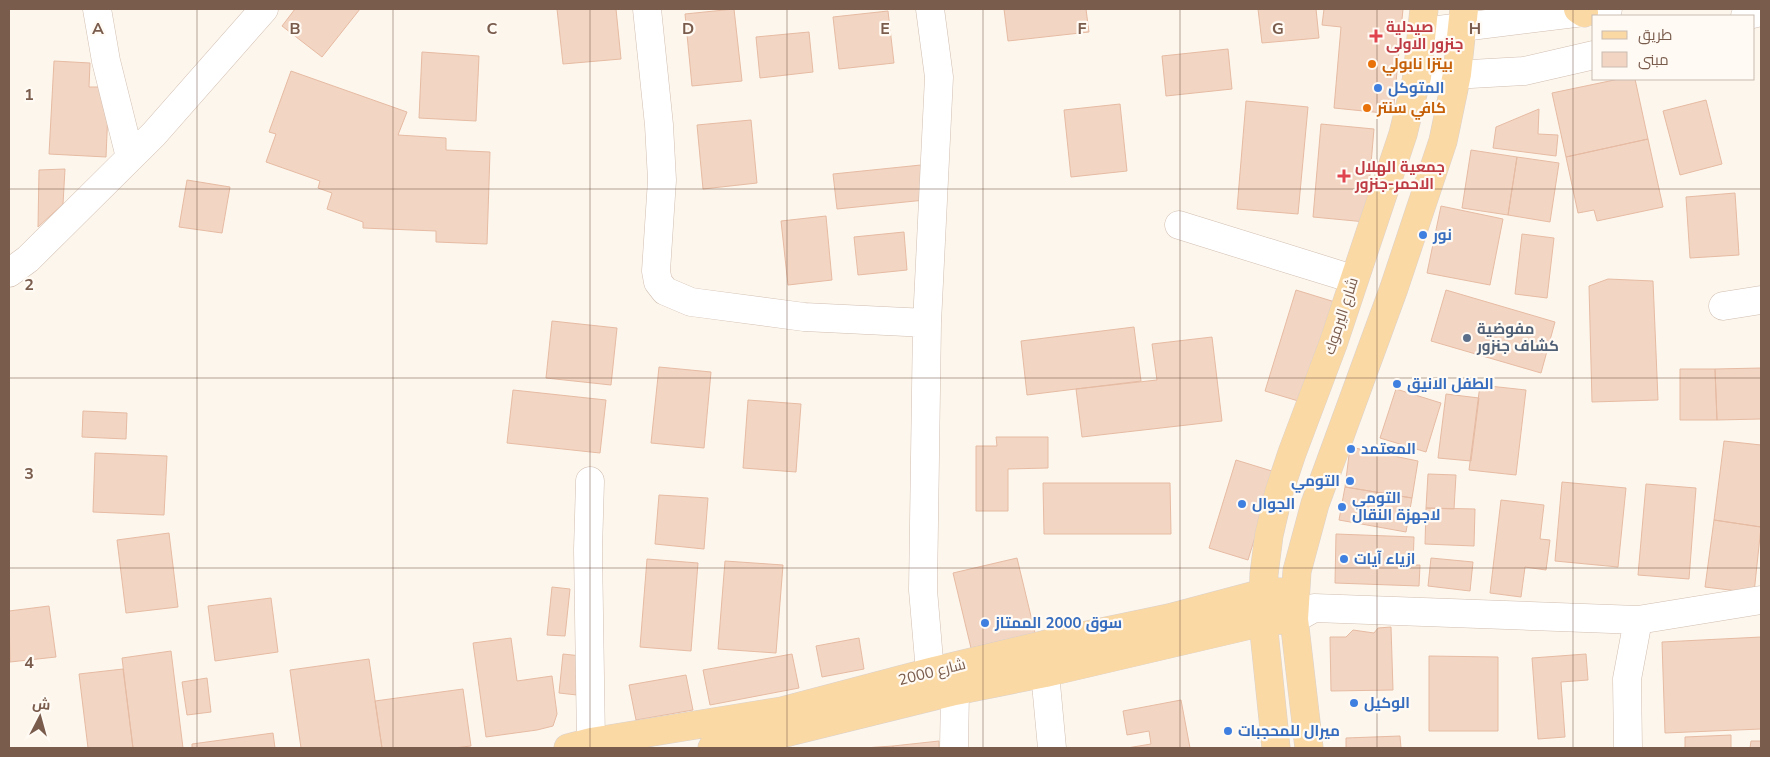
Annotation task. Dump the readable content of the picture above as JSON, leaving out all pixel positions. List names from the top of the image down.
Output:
{
  "streets": {
    "main road": ["شارع اليرموك", "شارع 2000"]
  },
  "crossings": [
    ["شارع اليرموك", "شارع 2000"]
  ],
  "places": {
    "health": ["صيدلية جنزور الاولى", "جمعية الهلال الاحمر-جنزور"],
    "other": [
      "بيتزا نابولي",
      "المتوكل",
      "كافي سنتر",
      "نور",
      "مفوضية كشاف جنزور",
      "الطفل الانيق",
      "المعتمد",
      "التومي",
      "الجوال",
      "التومي لاجهزة النقال",
      "ازياء آيات",
      "سوق 2000 الممتاز",
      "الوكيل",
      "ميرال للمحجبات"
    ]
  },
  "legend": ["طريق", "مبنى"],
  "north": "top",
  "grid": {
    "columns": [
      "A",
      "B",
      "C",
      "D",
      "E",
      "F",
      "G",
      "H"
    ],
    "rows": [
      "1",
      "2",
      "3",
      "4"
    ]
  }
}
